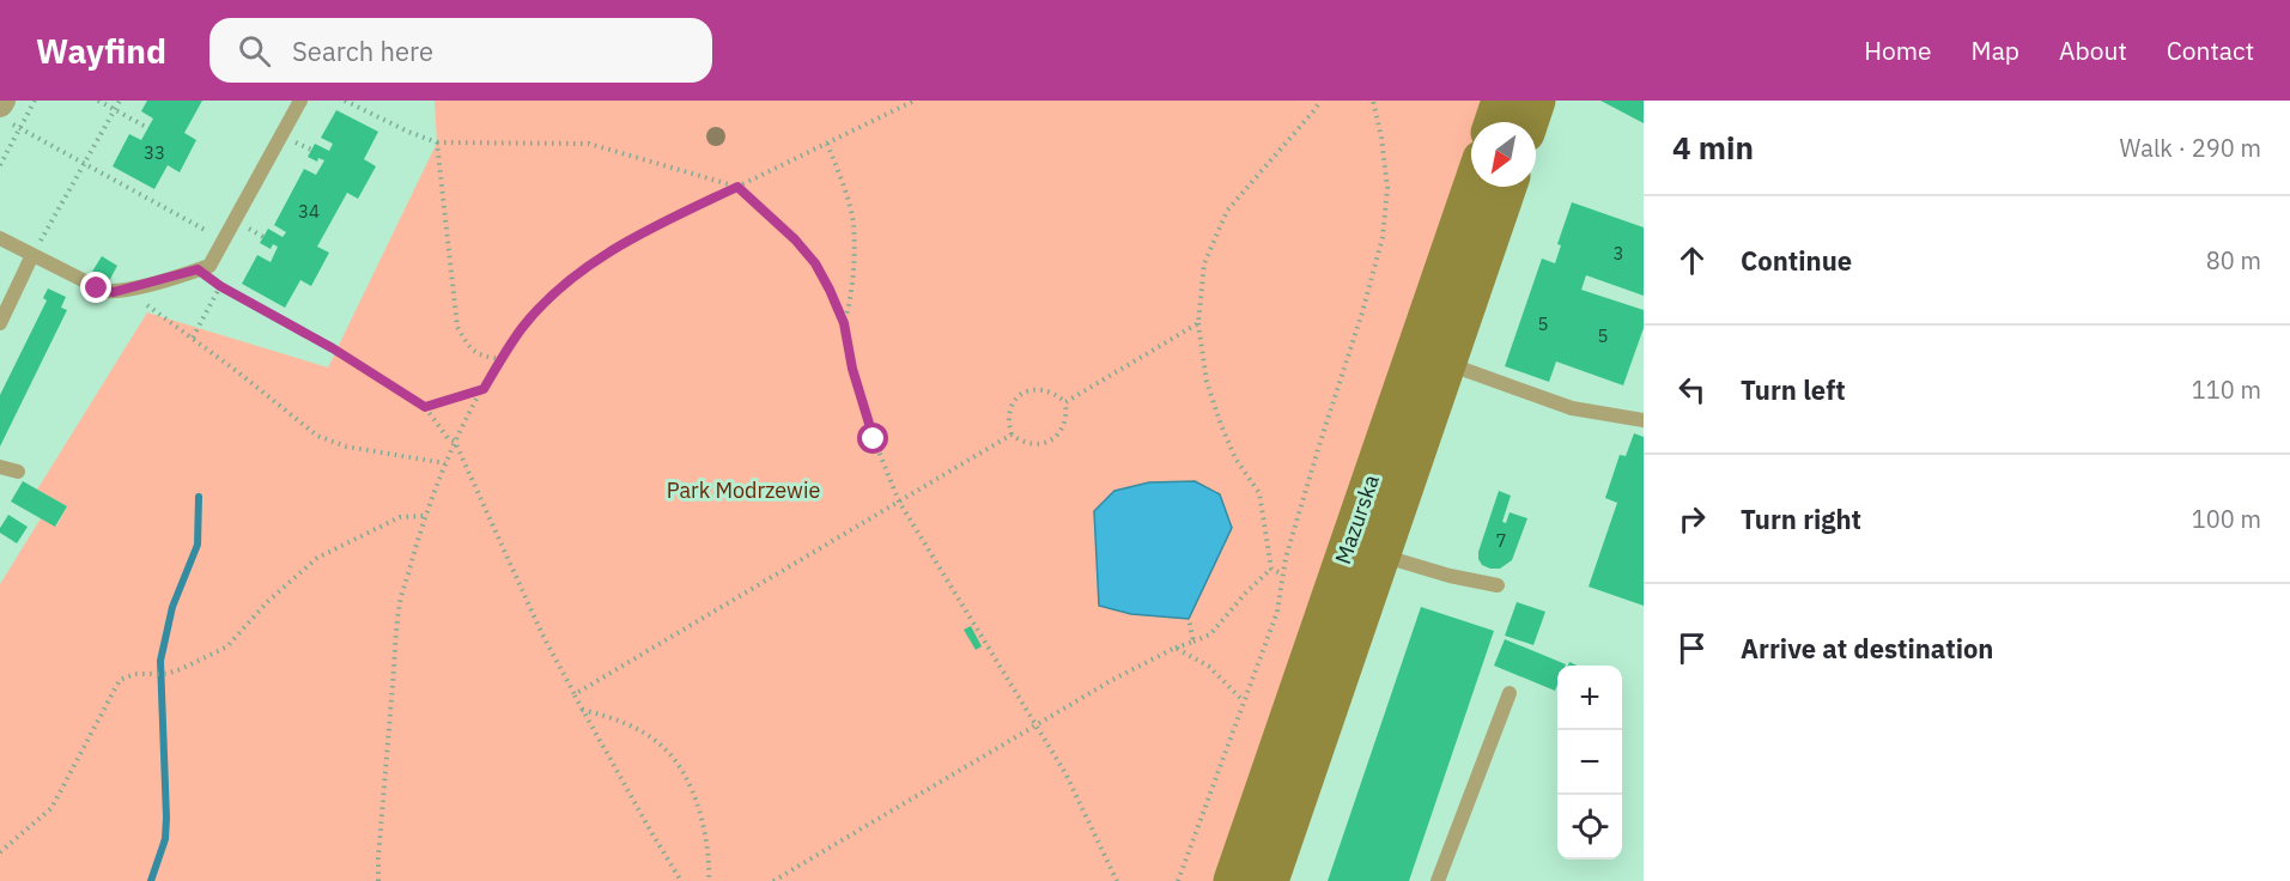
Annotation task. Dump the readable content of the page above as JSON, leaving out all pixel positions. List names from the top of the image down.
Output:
{
  "streets": {
    "main road": ["Mazurska"]
  },
  "parks": ["Park Modrzewie"],
  "house_numbers": [
    "33",
    "34",
    "3",
    "5",
    "5",
    "7"
  ],
  "north": "bottom left",
  "page": {
    "header": "Wayfind",
    "search": "Search here",
    "nav": [
      "Home",
      "Map",
      "About",
      "Contact"
    ],
    "heading": ["4 min", "Walk · 290 m"],
    "list": [
      ["Continue", "80 m"],
      ["Turn left", "110 m"],
      ["Turn right", "100 m"],
      "Arrive at destination"
    ],
    "map_buttons": ["+", "−"]
  }
}
